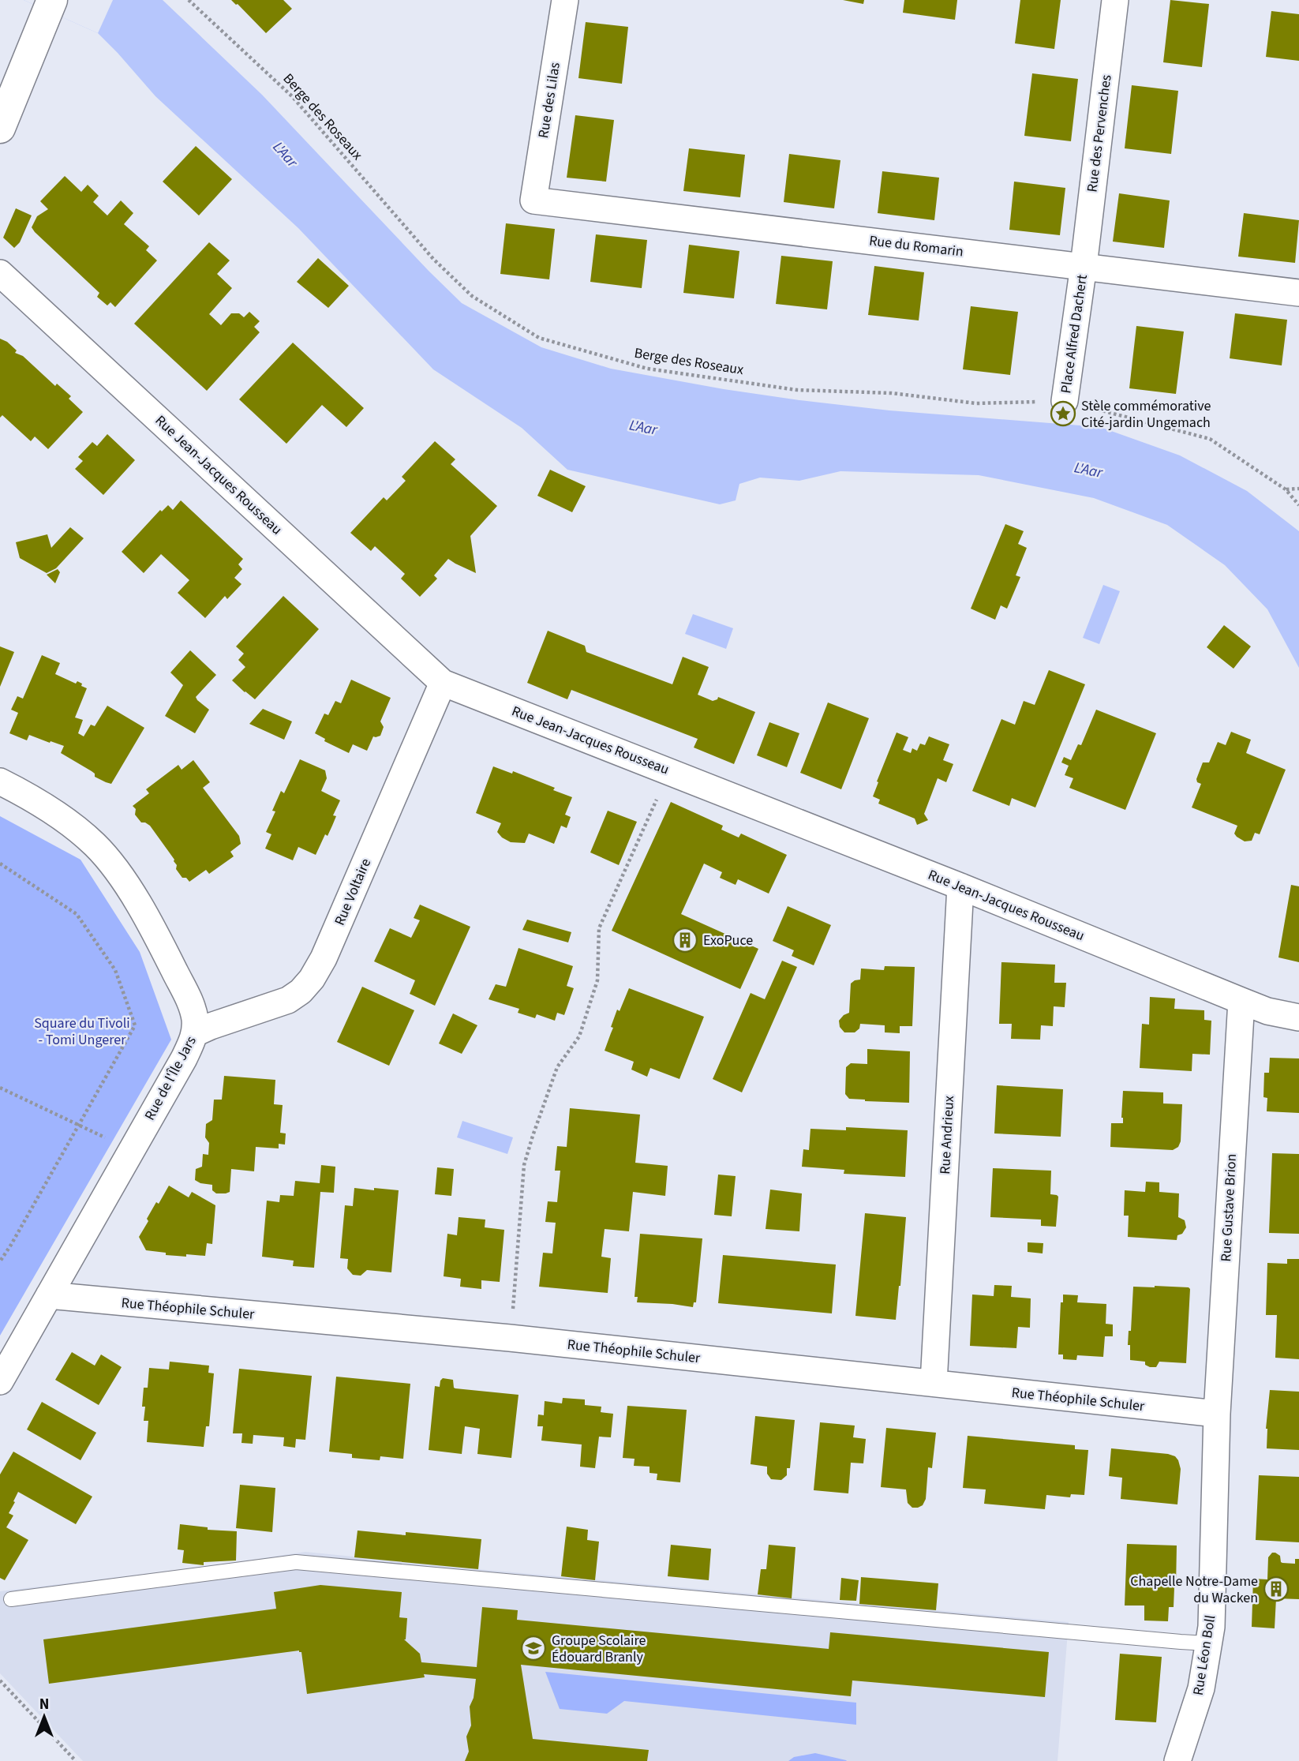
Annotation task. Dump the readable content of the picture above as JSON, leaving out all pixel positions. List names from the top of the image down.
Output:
{
  "streets": {
    "street": [
      "Rue des Lilas",
      "Rue des Pervenches",
      "Rue du Romarin",
      "Place Alfred Dachert",
      "Rue Jean-Jacques Rousseau",
      "Rue Voltaire",
      "Rue de l'Île Jars",
      "Rue Andrieux",
      "Rue Gustave Brion",
      "Rue Théophile Schuler",
      "Rue Léon Boll"
    ],
    "path": ["Berge des Roseaux"]
  },
  "crossings": [
    ["Rue des Lilas", "Rue du Romarin"],
    ["Berge des Roseaux", "Place Alfred Dachert"],
    ["Rue des Pervenches", "Rue du Romarin"],
    ["Rue des Pervenches", "Place Alfred Dachert"],
    ["Rue du Romarin", "Place Alfred Dachert"],
    ["Rue Jean-Jacques Rousseau", "Rue Voltaire"],
    ["Rue Jean-Jacques Rousseau", "Rue Andrieux"],
    ["Rue Jean-Jacques Rousseau", "Rue Gustave Brion"],
    ["Rue Voltaire", "Rue de l'Île Jars"],
    ["Rue de l'Île Jars", "Rue Théophile Schuler"],
    ["Rue Andrieux", "Rue Théophile Schuler"],
    ["Rue Gustave Brion", "Rue Théophile Schuler"],
    ["Rue Gustave Brion", "Rue Léon Boll"],
    ["Rue Théophile Schuler", "Rue Léon Boll"]
  ],
  "water": ["L'Aar"],
  "parks": ["Square du Tivoli - Tomi Ungerer"],
  "places": {
    "place": ["Stèle commémorative Cité-jardin Ungemach"],
    "building": ["ExoPuce", "Chapelle Notre-Dame du Wacken"],
    "school or university": ["Groupe Scolaire Édouard Branly"]
  },
  "north": "top"
}
